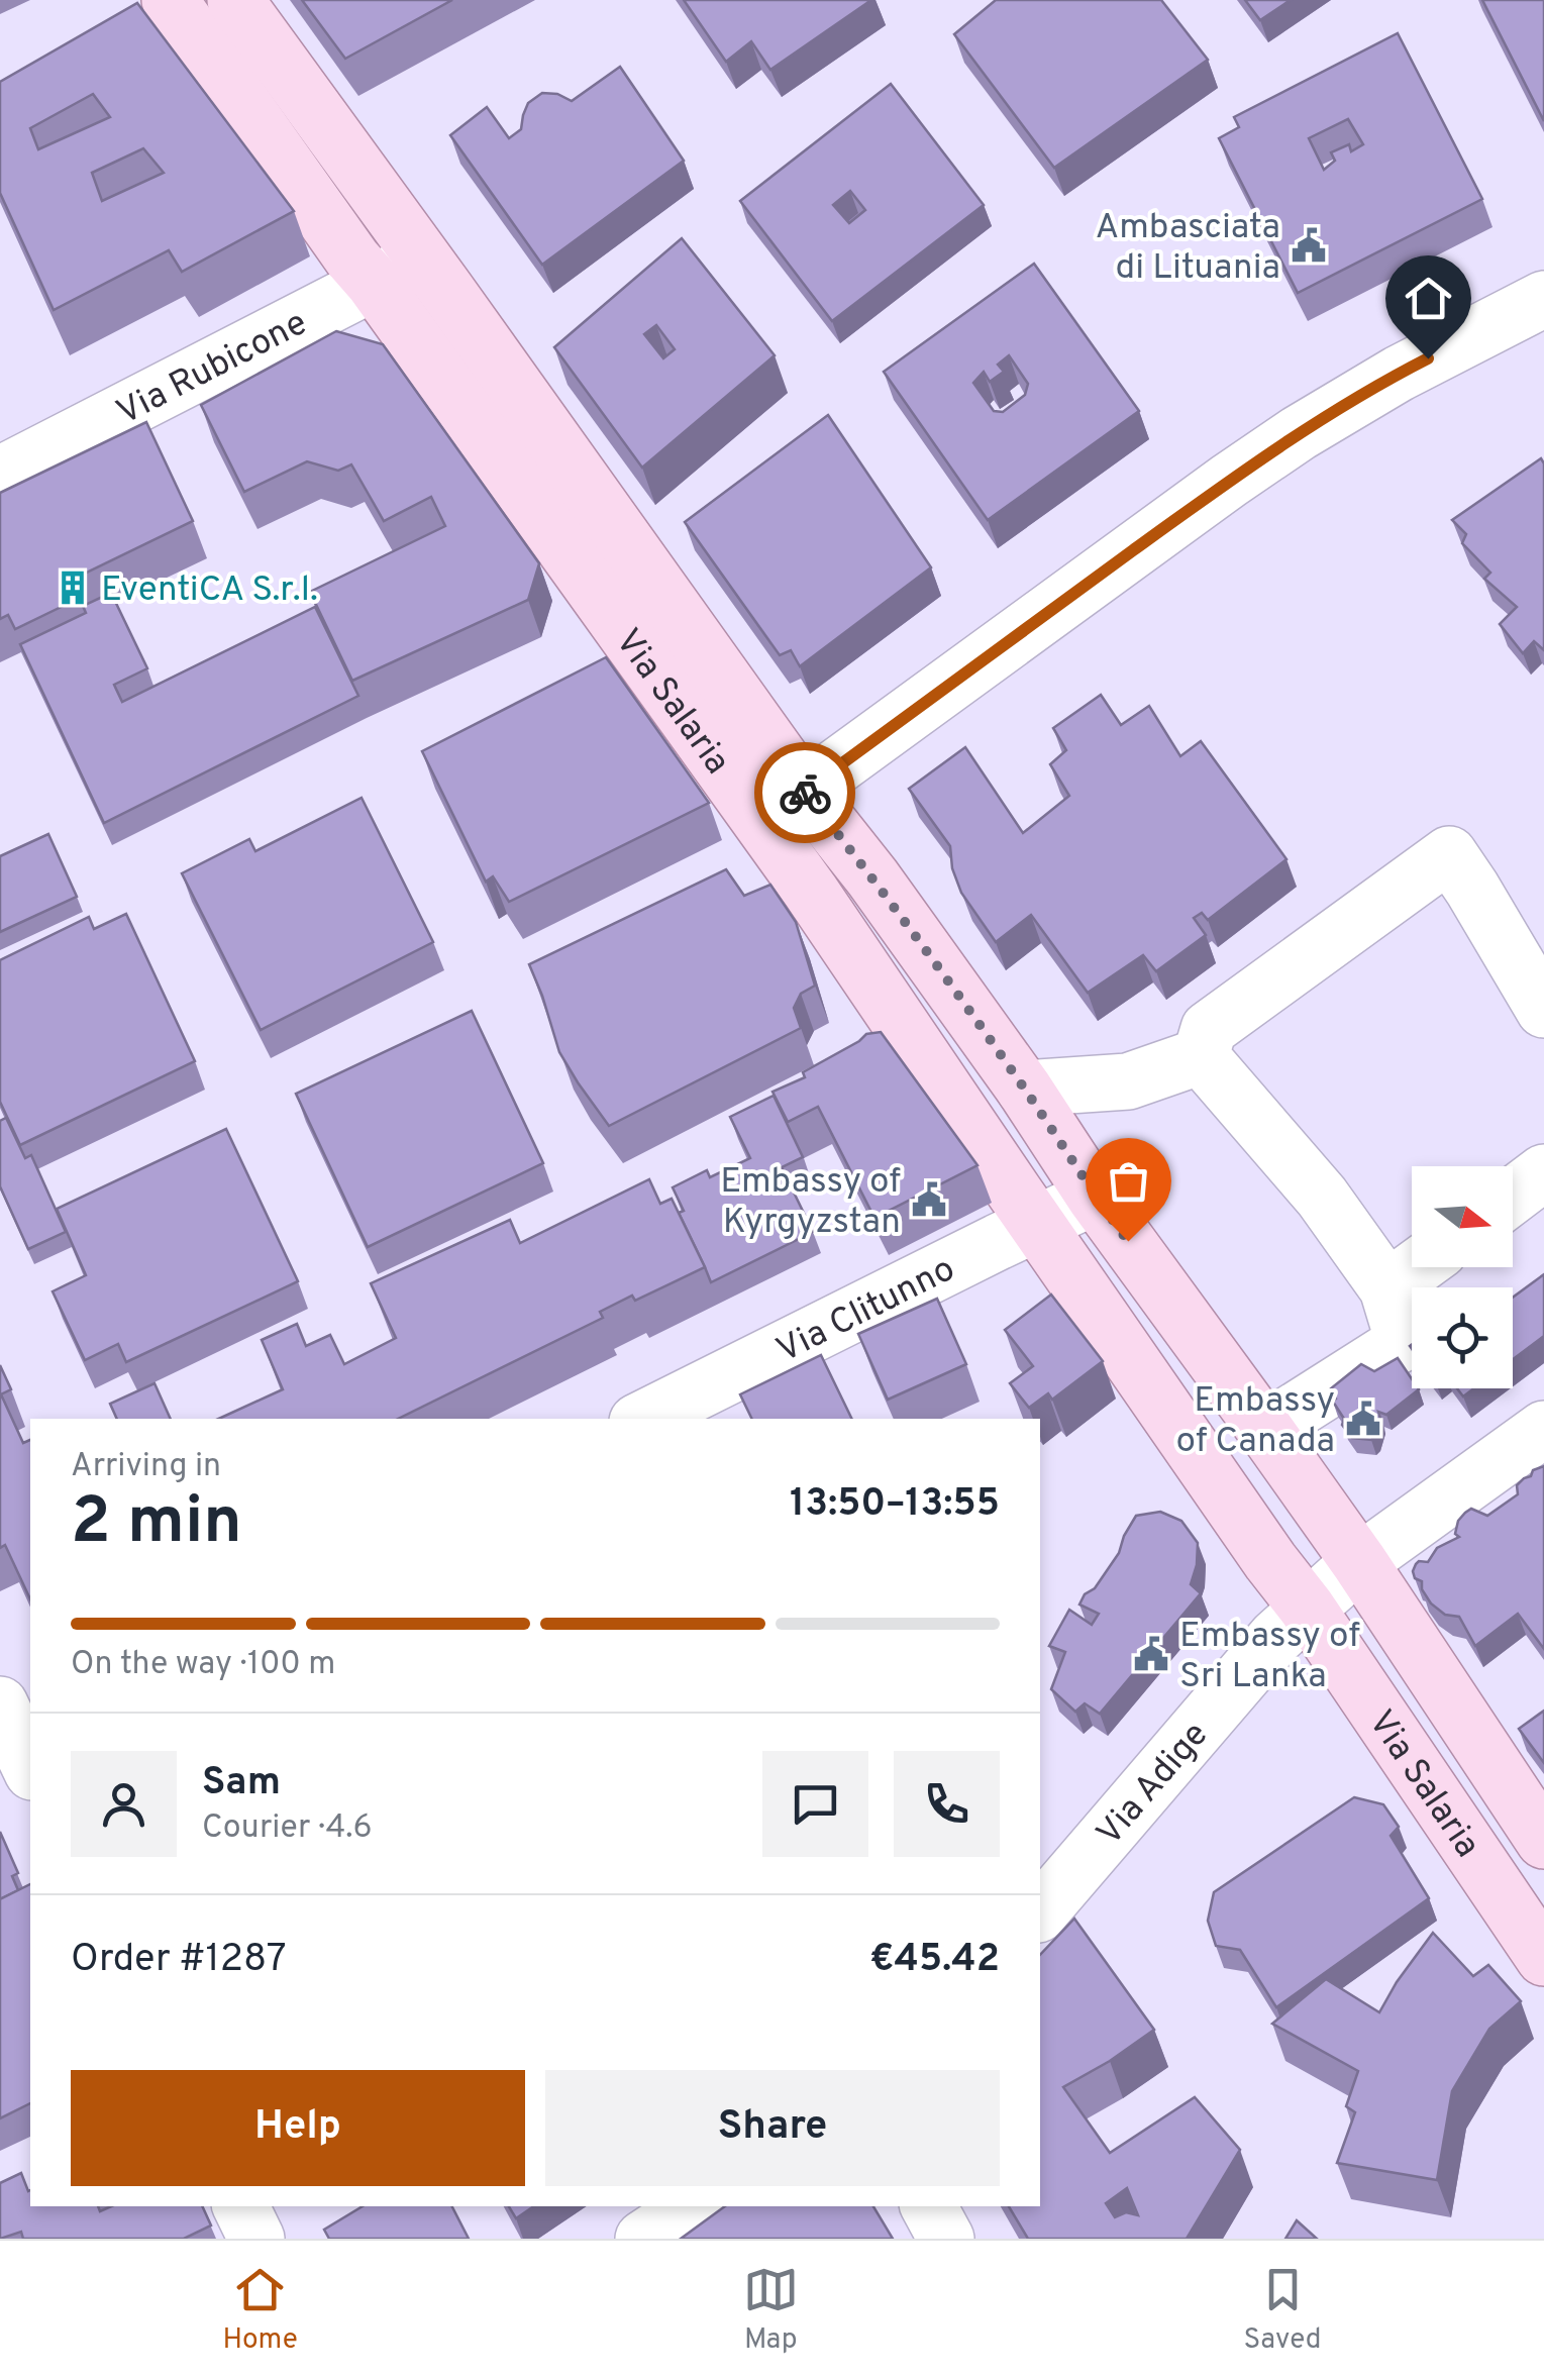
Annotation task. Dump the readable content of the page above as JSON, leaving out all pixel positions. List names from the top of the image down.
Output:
{
  "streets": {
    "main road": ["Via Salaria"],
    "street": ["Via Rubicone", "Via Clitunno", "Via Adige"]
  },
  "crossings": [
    ["Via Rubicone", "Via Salaria"],
    ["Via Salaria", "Via Clitunno"],
    ["Via Salaria", "Via Adige"]
  ],
  "places": {
    "public building": [
      "Ambasciata di Lituania",
      "Embassy of Kyrgyzstan",
      "Embassy of Canada",
      "Embassy of Sri Lanka"
    ],
    "building": ["EventiCA S.r.l."]
  },
  "north": "right",
  "page": {
    "heading": ["2 min", "Arriving in", "13:50–13:55"],
    "panel": [
      "Sam",
      "Courier · 4.6",
      "Order #1287",
      "€45.42"
    ],
    "bar": "On the way · 100 m",
    "buttons": ["Help", "Share"],
    "tabs": ["Home", "Map", "Saved"]
  }
}
